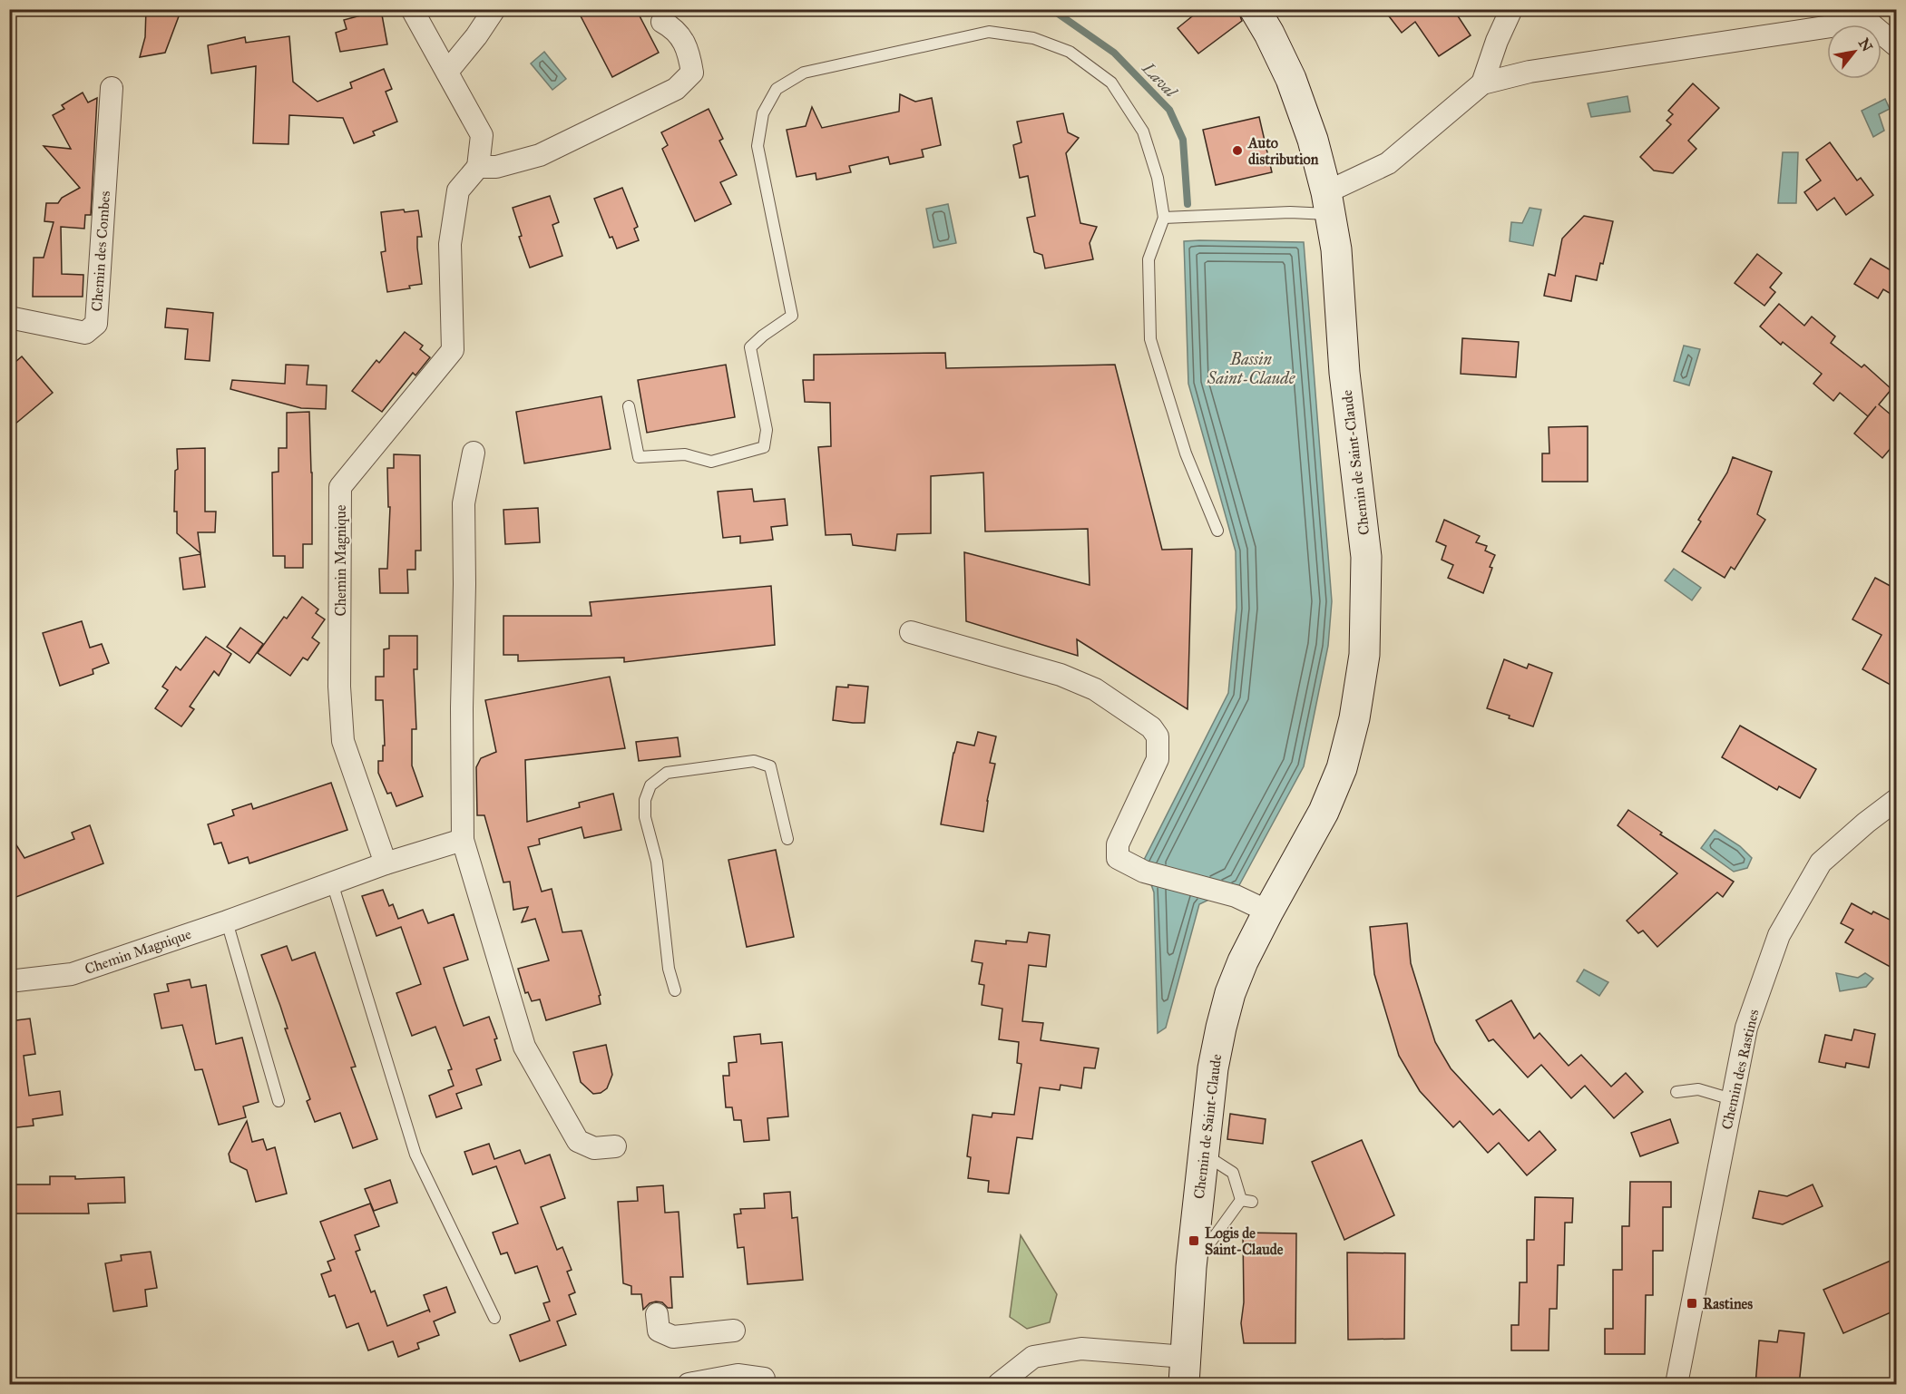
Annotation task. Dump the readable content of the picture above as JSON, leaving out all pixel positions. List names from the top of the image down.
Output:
{
  "streets": {
    "street": [
      "Chemin des Combes",
      "Chemin de Saint-Claude",
      "Chemin Magnique",
      "Chemin des Rastines"
    ]
  },
  "water": ["Laval", "Bassin Saint-Claude"],
  "places": {
    "other": ["Auto distribution"],
    "transit": ["Logis de Saint-Claude", "Rastines"]
  },
  "north": "top right"
}
